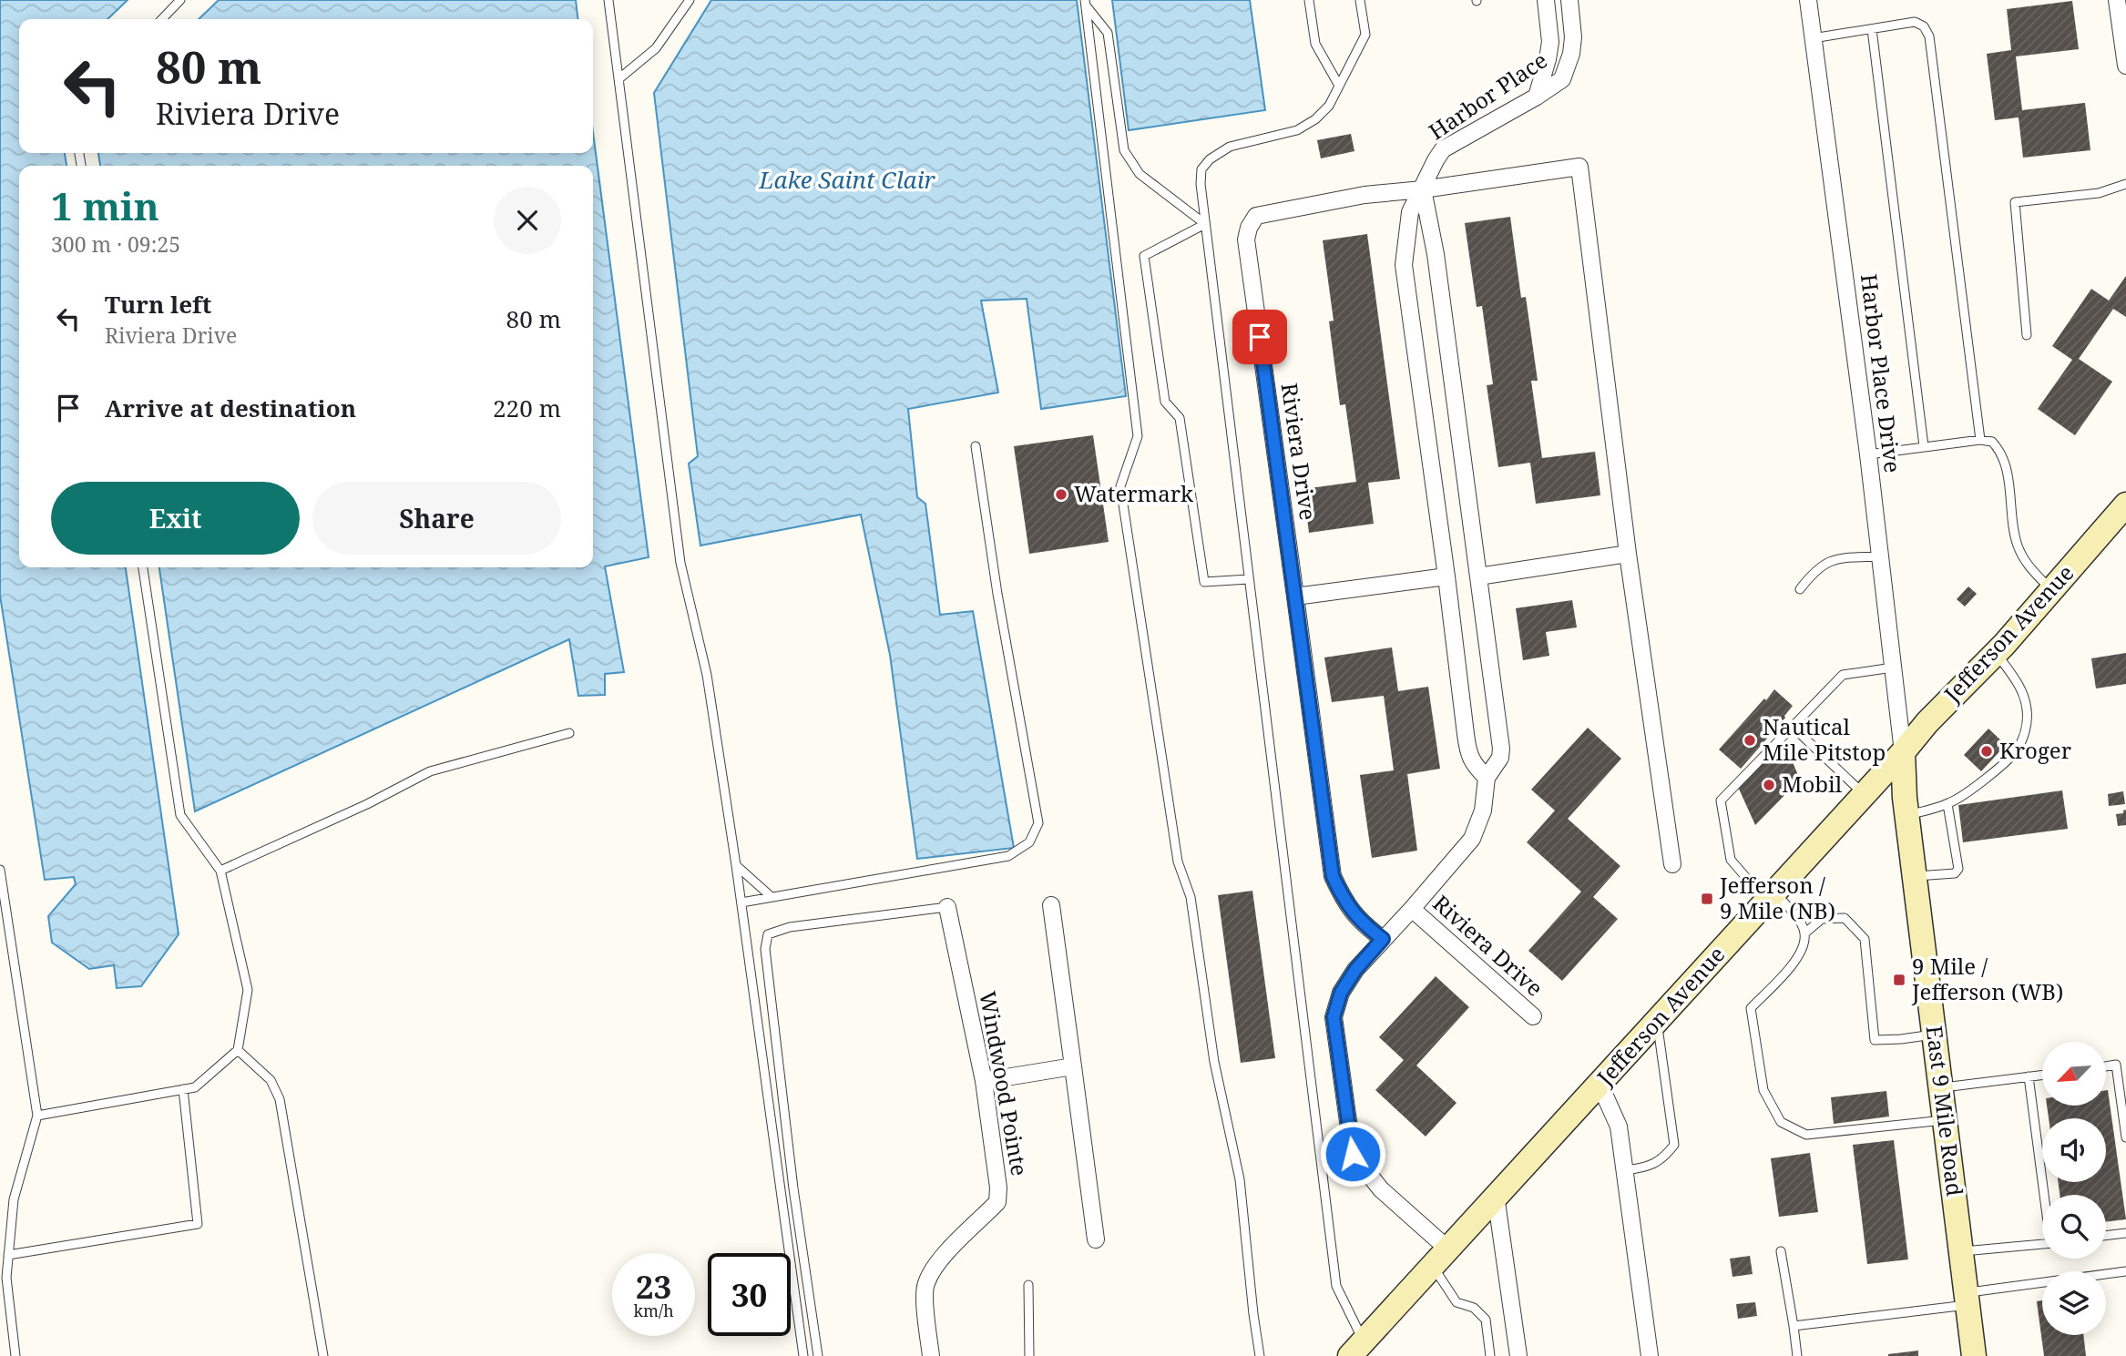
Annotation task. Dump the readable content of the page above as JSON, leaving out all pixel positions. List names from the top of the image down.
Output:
{
  "streets": {
    "main road": ["Jefferson Avenue", "East 9 Mile Road"],
    "street": [
      "Harbor Place",
      "Harbor Place Drive",
      "Riviera Drive",
      "Windwood Pointe"
    ]
  },
  "crossings": [
    ["Harbor Place", "Riviera Drive"],
    ["Harbor Place Drive", "Jefferson Avenue"],
    ["Harbor Place Drive", "East 9 Mile Road"],
    ["Riviera Drive", "Jefferson Avenue"],
    ["Jefferson Avenue", "East 9 Mile Road"]
  ],
  "water": ["Lake Saint Clair"],
  "places": {
    "other": [
      "Watermark",
      "Nautical Mile Pitstop",
      "Kroger",
      "Mobil"
    ],
    "transit": ["Jefferson / 9 Mile (NB)", "9 Mile / Jefferson (WB)"]
  },
  "north": "bottom left",
  "page": {
    "turn": ["80 m", "Riviera Drive"],
    "heading": ["1 min", "300 m · 09:25"],
    "list": [
      {
        "name": "Turn left",
        "note": "Riviera Drive",
        "value": "80 m"
      },
      {
        "name": "Arrive at destination",
        "value": "220 m"
      }
    ],
    "buttons": ["Exit", "Share"],
    "speed": "23 km/h",
    "limit": "30"
  }
}
